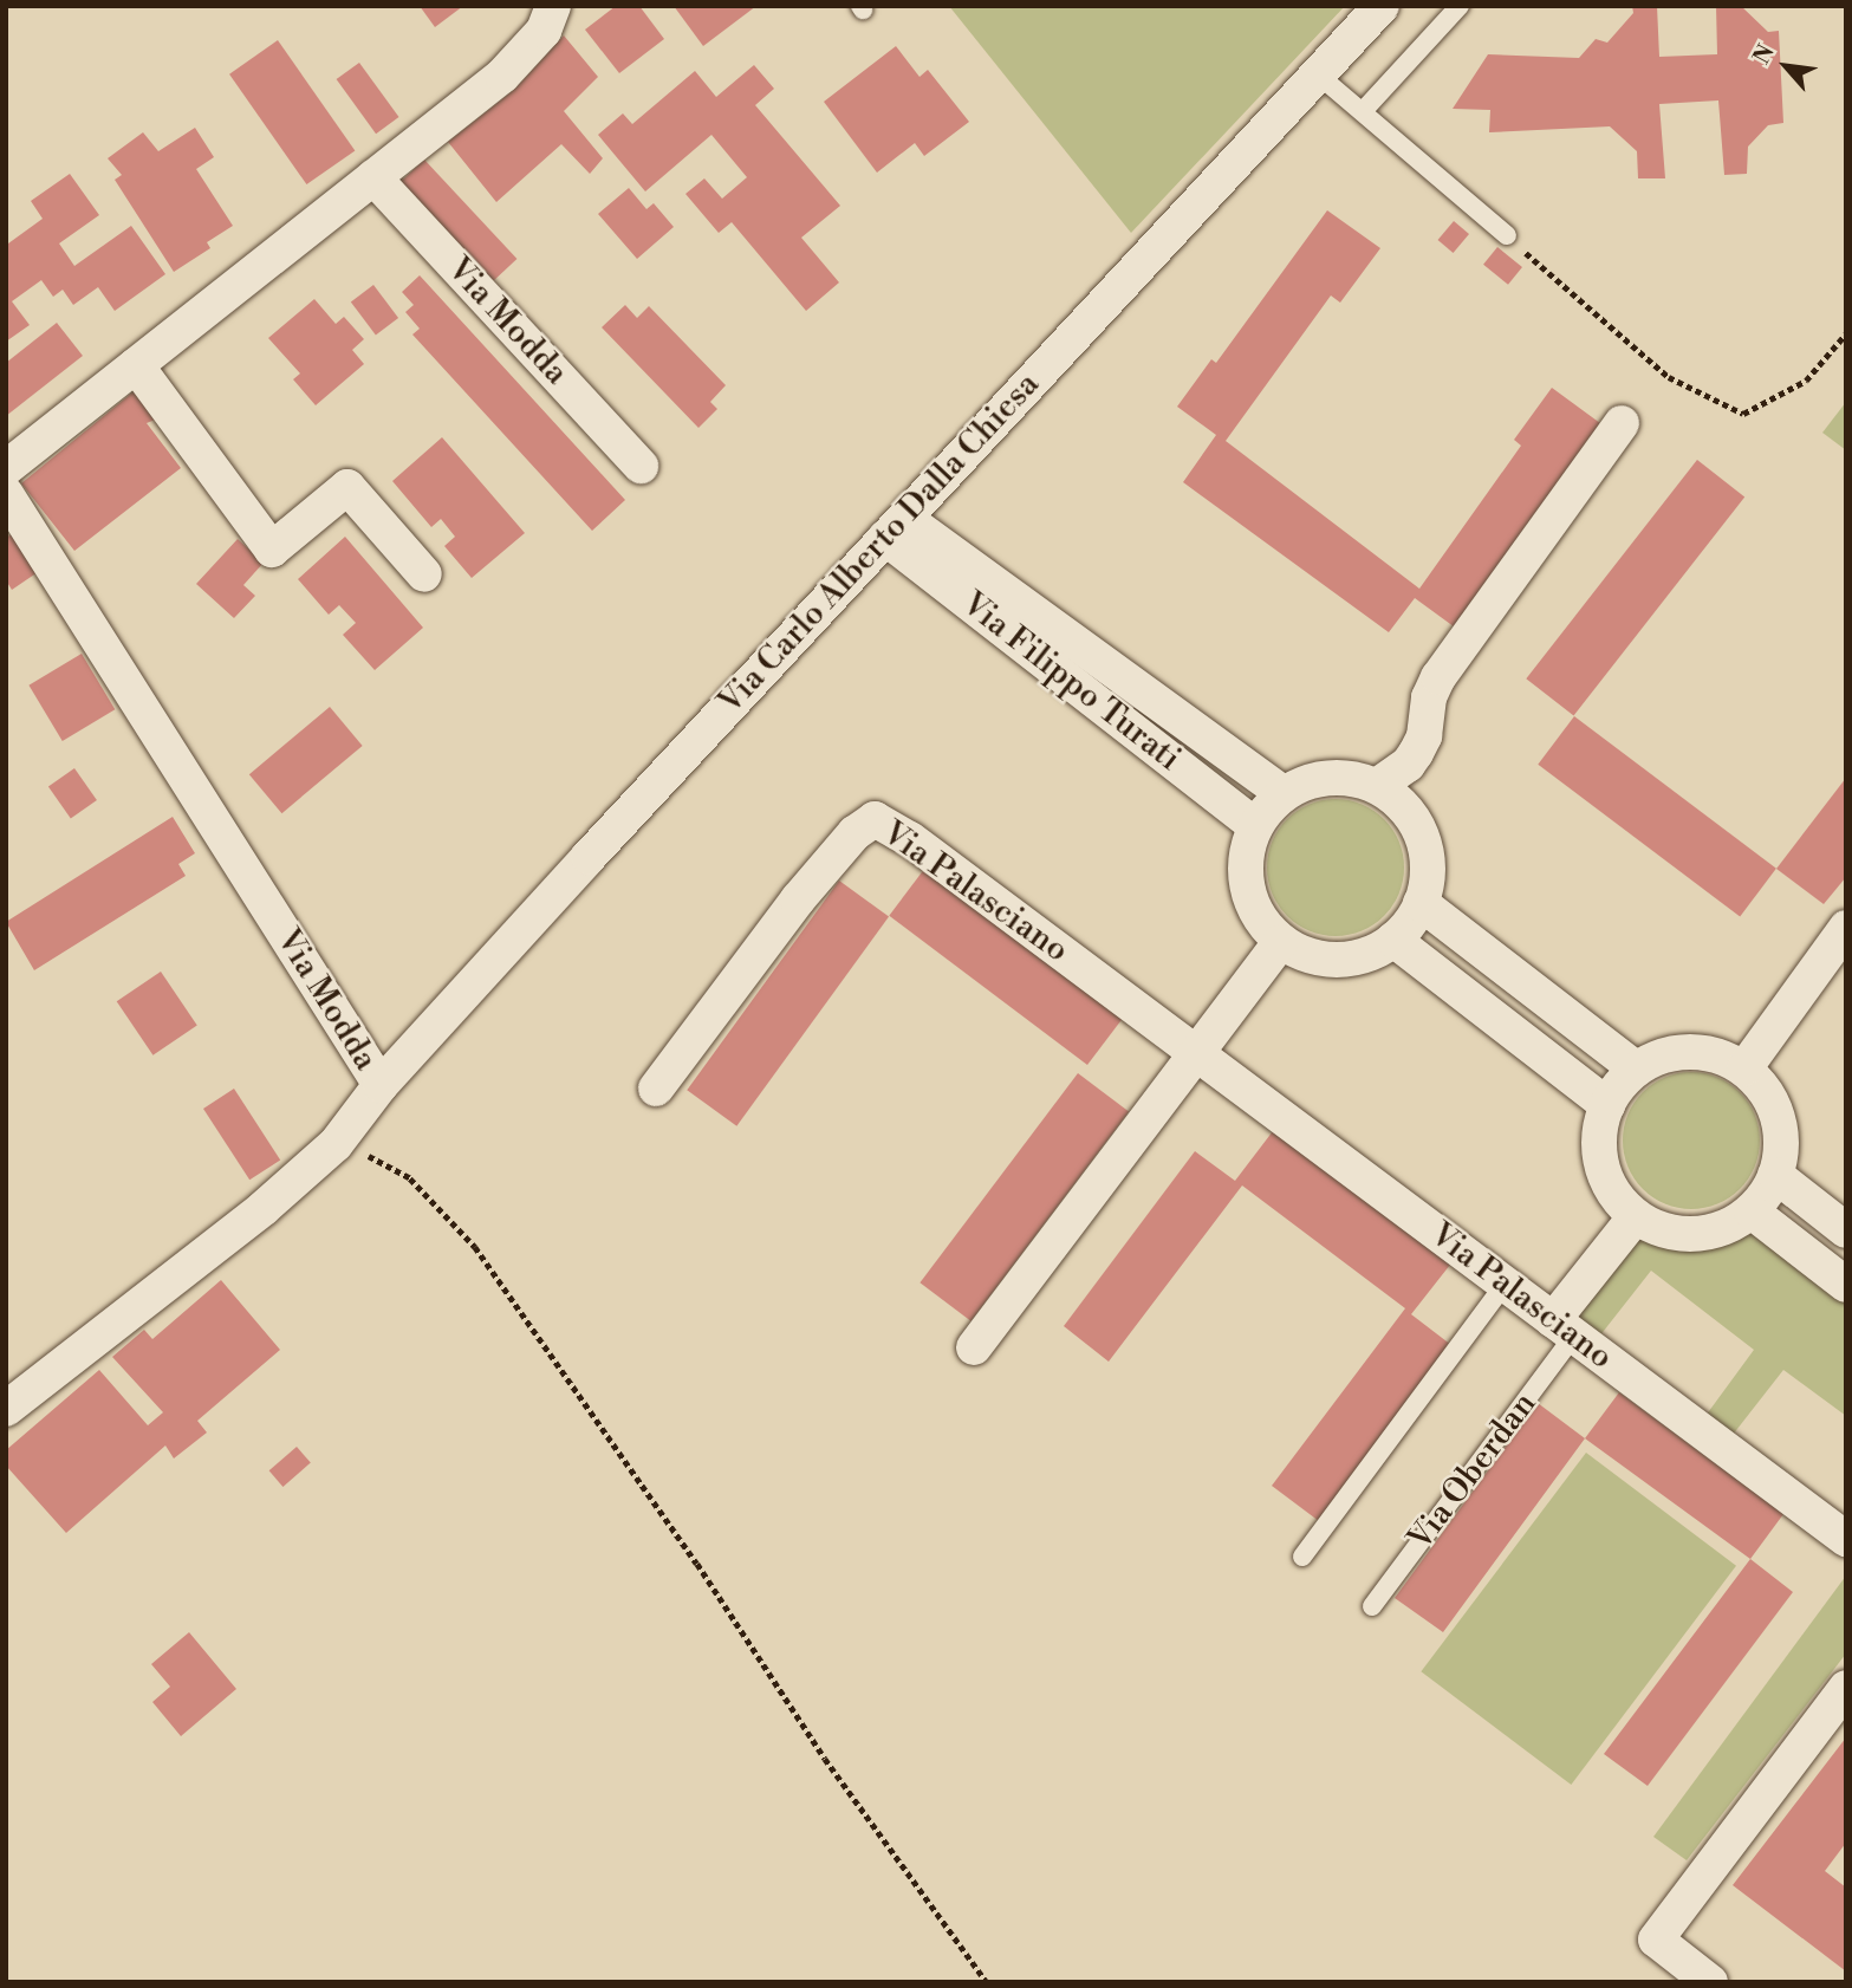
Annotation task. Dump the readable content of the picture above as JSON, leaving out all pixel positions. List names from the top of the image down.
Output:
{
  "streets": {
    "street": [
      "Via Modda",
      "Via Carlo Alberto Dalla Chiesa",
      "Via Filippo Turati",
      "Via Palasciano",
      "Via Oberdan"
    ]
  },
  "crossings": [
    ["Via Modda", "Via Carlo Alberto Dalla Chiesa"],
    ["Via Carlo Alberto Dalla Chiesa", "Via Filippo Turati"],
    ["Via Palasciano", "Via Oberdan"]
  ],
  "north": "top left"
}
